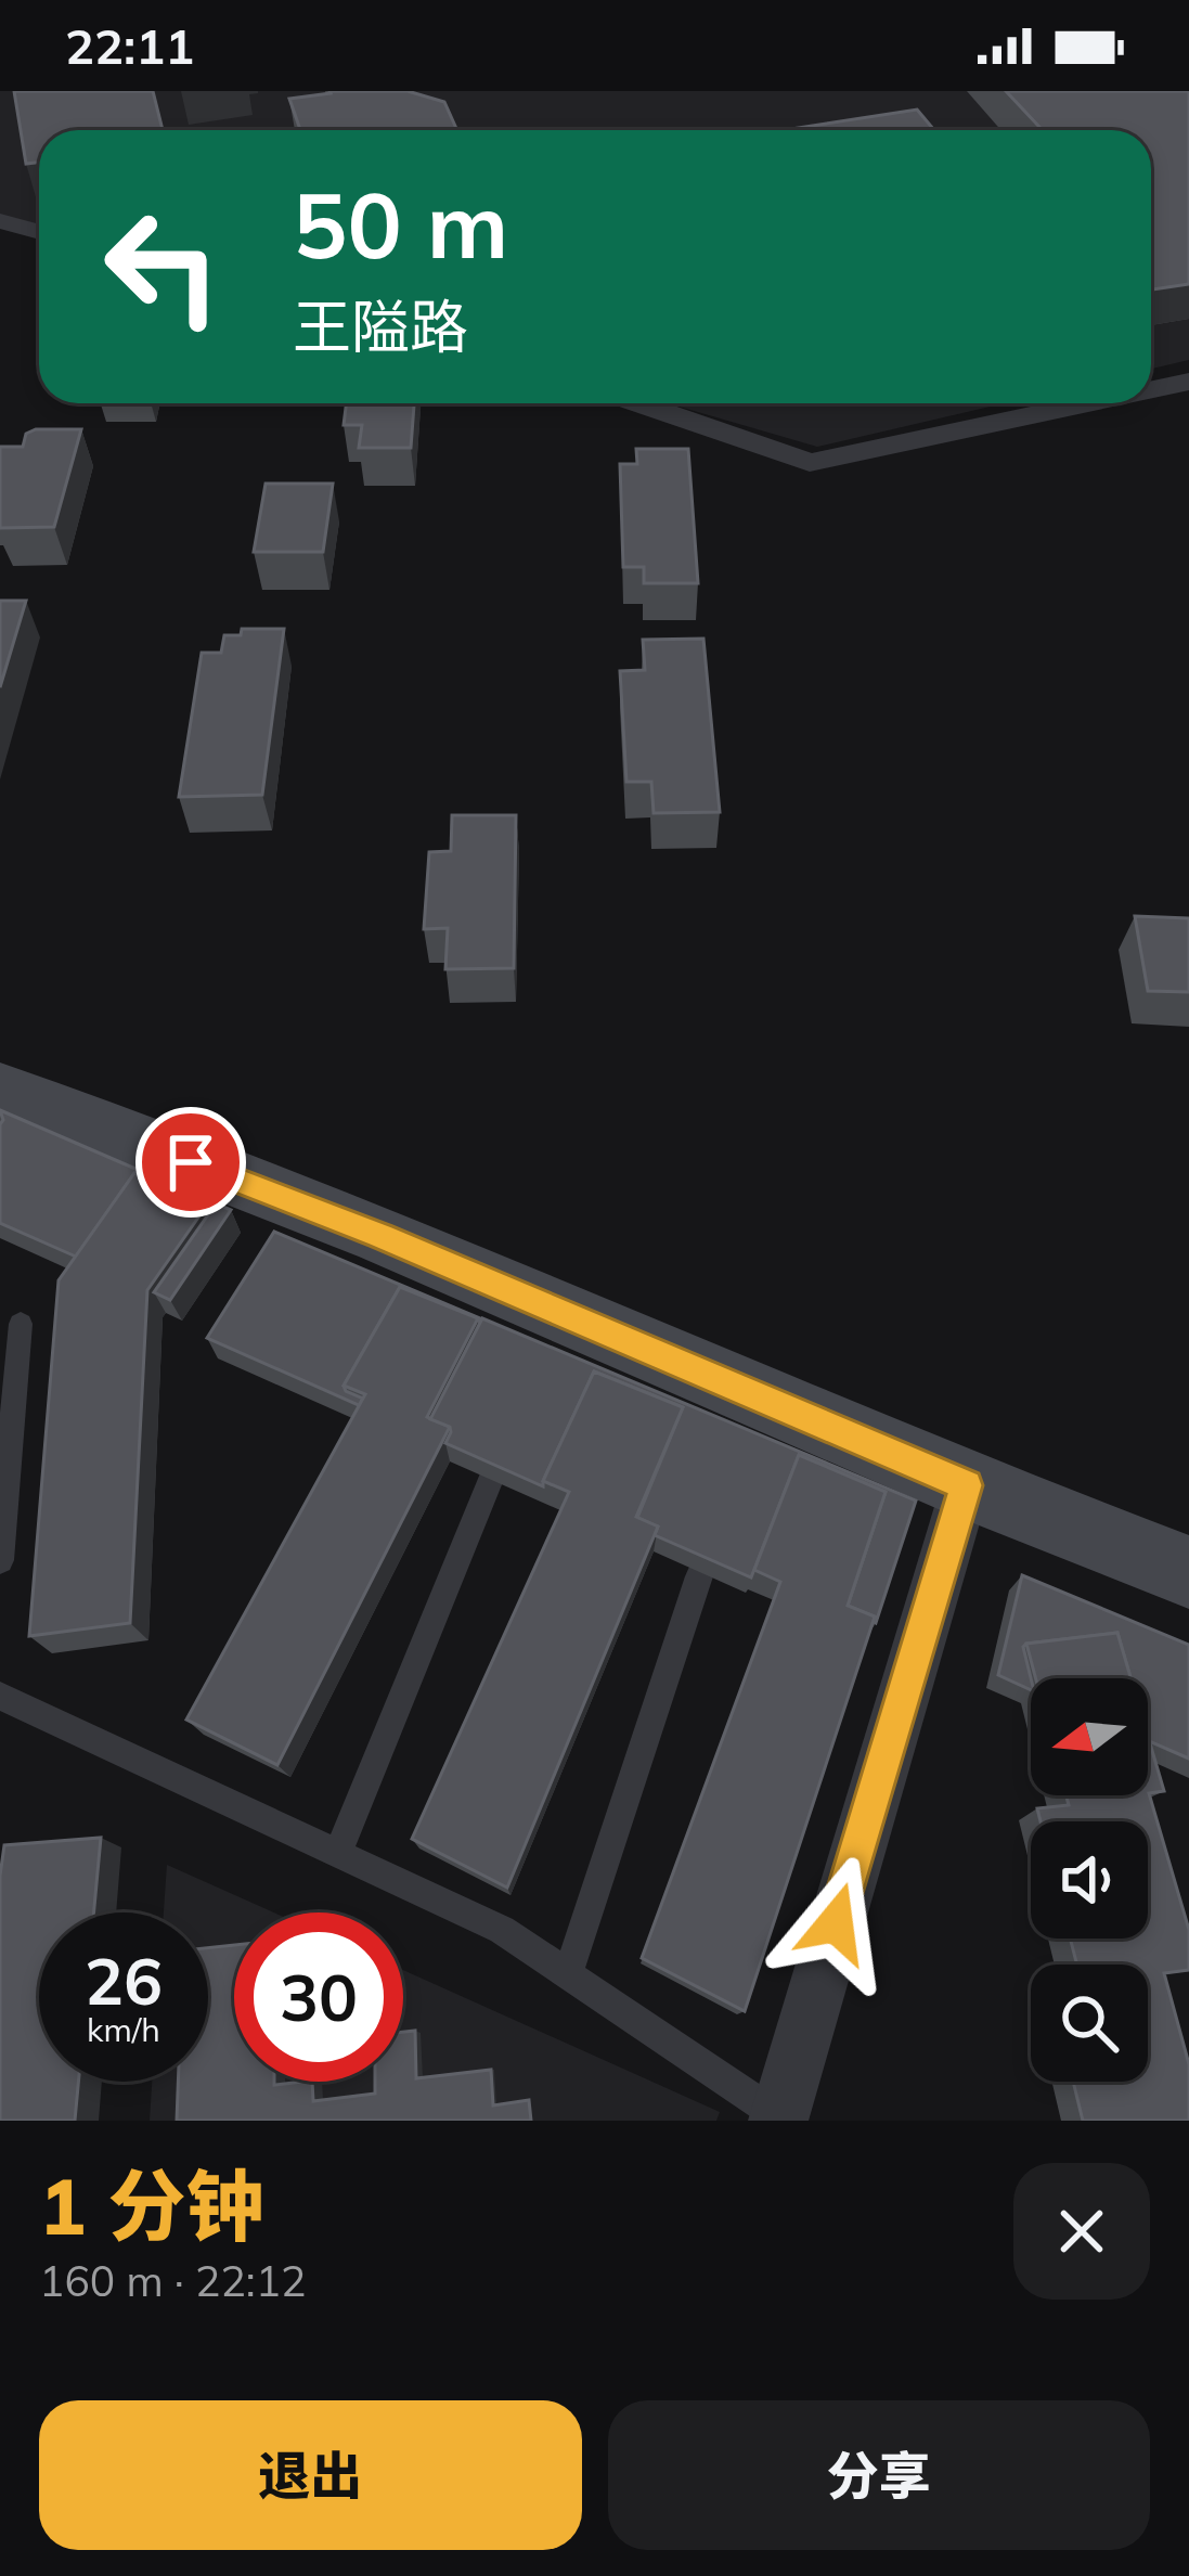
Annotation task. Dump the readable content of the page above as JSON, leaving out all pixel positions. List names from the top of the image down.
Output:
{
  "north": "left",
  "page": {
    "status": "22:11",
    "turn": ["50 m", "王隘路"],
    "speed": "26 km/h",
    "limit": "30",
    "heading": ["1 分钟", "160 m · 22:12"],
    "buttons": ["退出", "分享"]
  }
}
